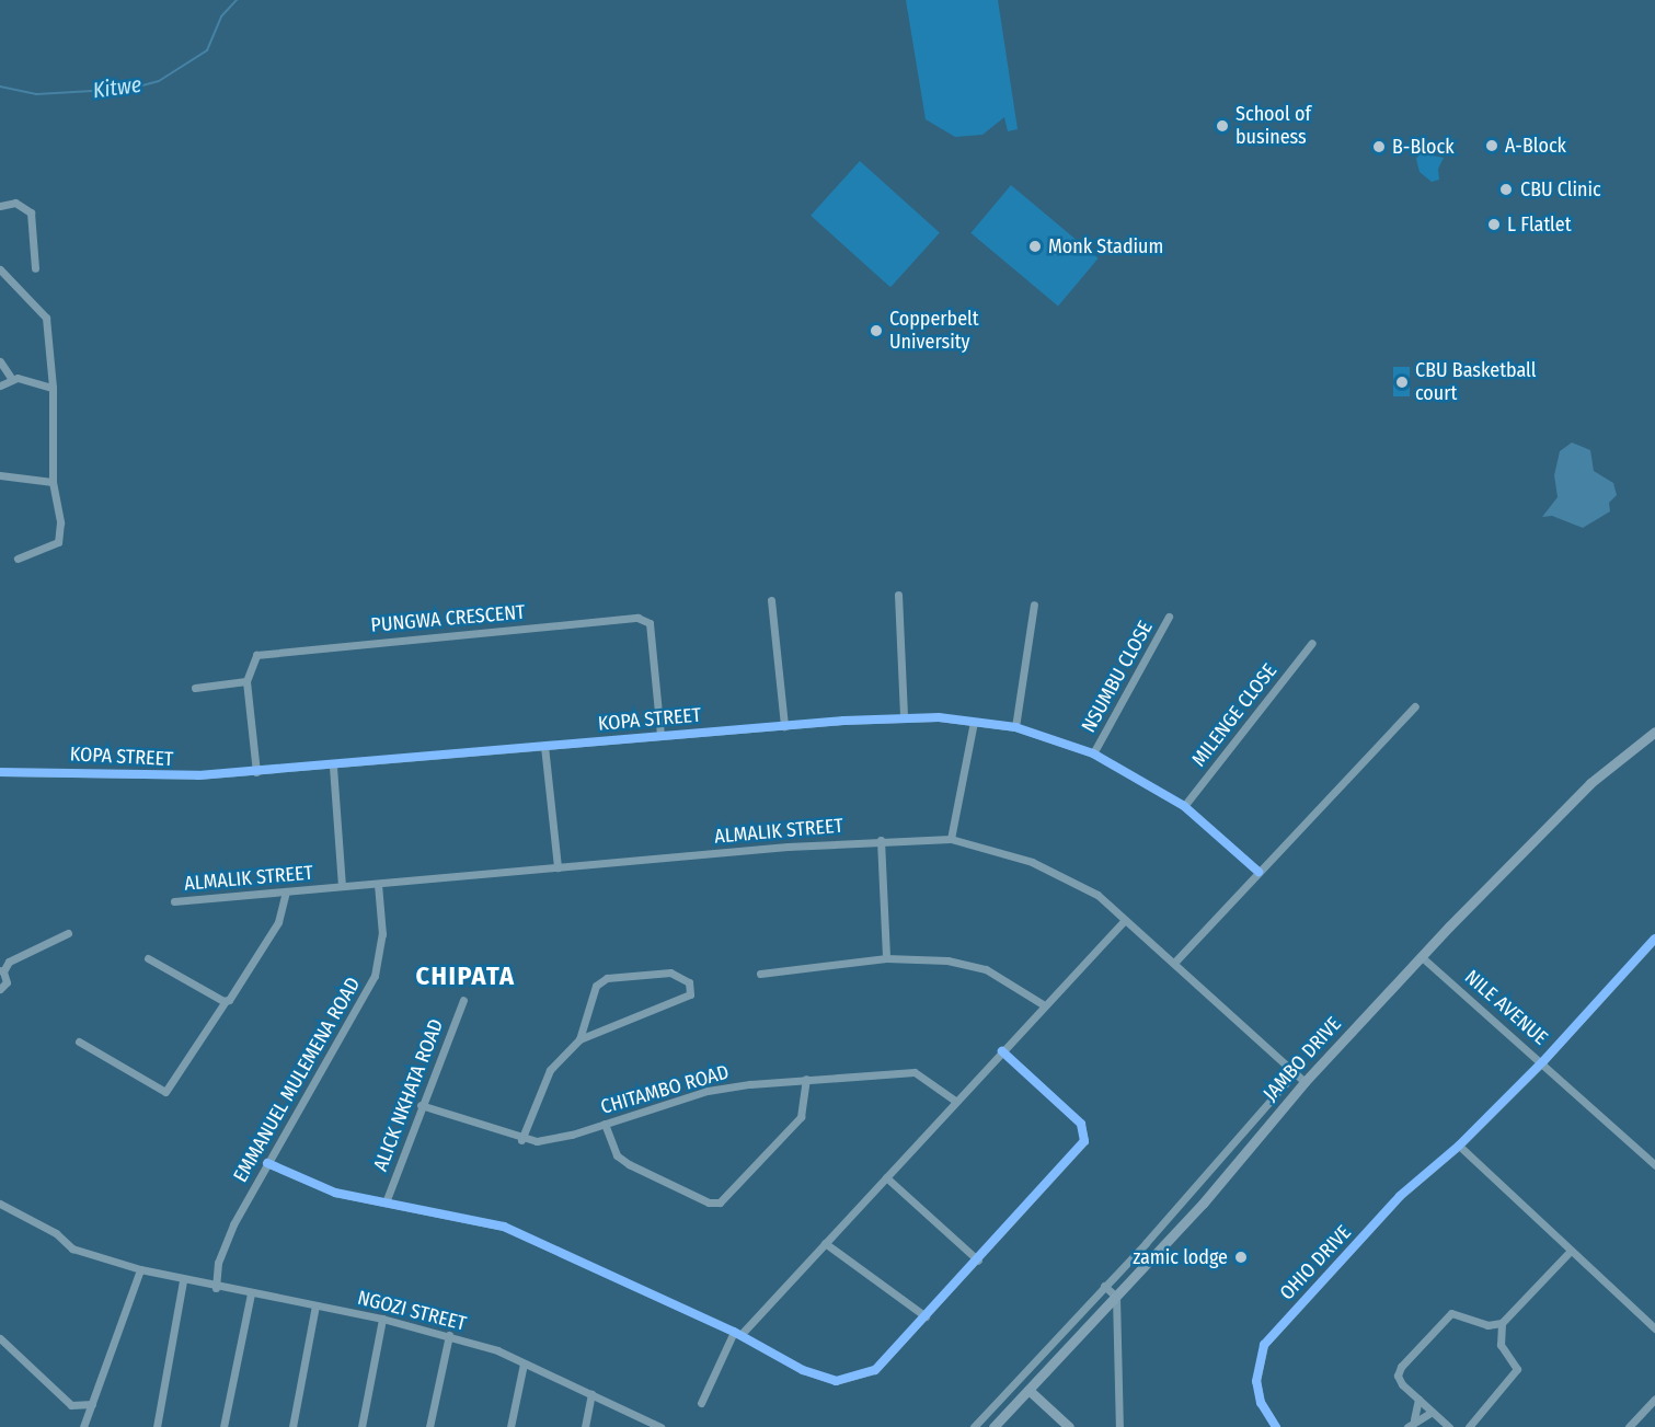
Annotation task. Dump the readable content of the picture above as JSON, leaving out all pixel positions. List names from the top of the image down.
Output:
{
  "streets": {
    "main road": ["JAMBO DRIVE"],
    "street": [
      "PUNGWA CRESCENT",
      "NSUMBU CLOSE",
      "MILENGE CLOSE",
      "KOPA STREET",
      "ALMALIK STREET",
      "NILE AVENUE",
      "EMMANUEL MULEMENA ROAD",
      "CHITAMBO ROAD",
      "ALICK NKHATA ROAD",
      "OHIO DRIVE",
      "NGOZI STREET"
    ]
  },
  "crossings": [
    ["PUNGWA CRESCENT", "KOPA STREET"],
    ["NSUMBU CLOSE", "KOPA STREET"],
    ["MILENGE CLOSE", "KOPA STREET"],
    ["ALMALIK STREET", "JAMBO DRIVE"],
    ["ALMALIK STREET", "EMMANUEL MULEMENA ROAD"],
    ["NILE AVENUE", "JAMBO DRIVE"],
    ["NILE AVENUE", "OHIO DRIVE"],
    ["EMMANUEL MULEMENA ROAD", "NGOZI STREET"],
    ["CHITAMBO ROAD", "ALICK NKHATA ROAD"]
  ],
  "districts": ["CHIPATA"],
  "water": ["Kitwe"],
  "places": [
    "School of business",
    "A-Block",
    "B-Block",
    "CBU Clinic",
    "L Flatlet",
    "Monk Stadium",
    "Copperbelt University",
    "CBU Basketball court",
    "zamic lodge"
  ]
}
